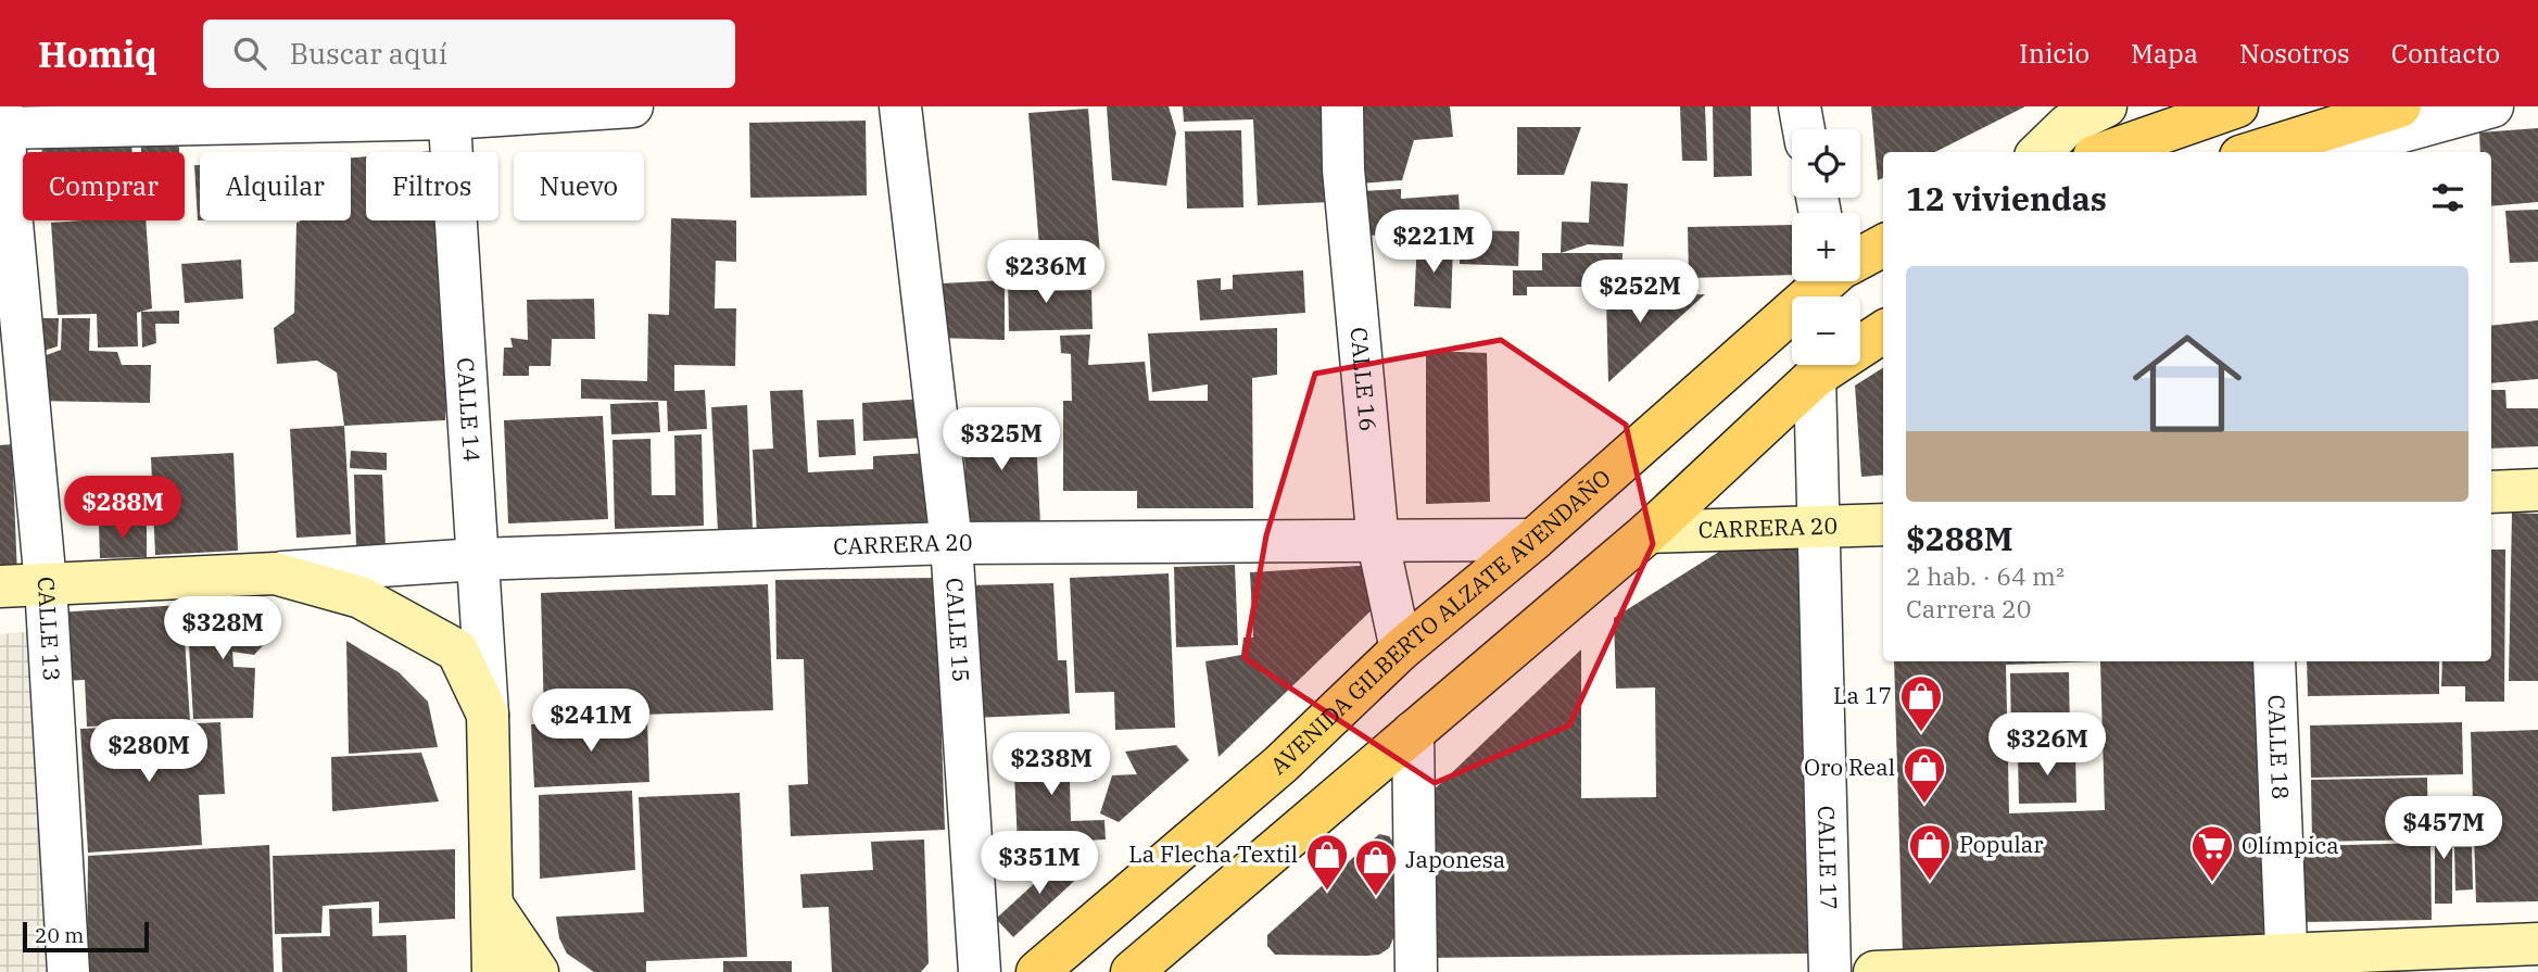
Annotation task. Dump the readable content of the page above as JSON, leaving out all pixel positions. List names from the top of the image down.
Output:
{
  "streets": {
    "main road": ["CALLE 14", "CARRERA 20", "AVENIDA GILBERTO ALZATE AVENDAÑO"],
    "street": [
      "CALLE 16",
      "CALLE 15",
      "CALLE 13",
      "CALLE 18",
      "CALLE 17"
    ]
  },
  "crossings": [
    ["CALLE 16", "CARRERA 20"],
    ["CALLE 16", "AVENIDA GILBERTO ALZATE AVENDAÑO"],
    ["CALLE 14", "CARRERA 20"],
    ["CARRERA 20", "AVENIDA GILBERTO ALZATE AVENDAÑO"],
    ["CARRERA 20", "CALLE 15"],
    ["CARRERA 20", "CALLE 13"],
    ["CARRERA 20", "CALLE 17"]
  ],
  "places": {
    "shop": [
      "La 17",
      "Oro Real",
      "Popular",
      "La Flecha Textil",
      "Japonesa"
    ],
    "supermarket": ["Olímpica"]
  },
  "scale_bar": "20 m",
  "page": {
    "header": "Homiq",
    "search": "Buscar aquí",
    "nav": [
      "Inicio",
      "Mapa",
      "Nosotros",
      "Contacto"
    ],
    "map_buttons": ["+", "−"],
    "chip": [
      "Comprar",
      "Alquilar",
      "Filtros",
      "Nuevo"
    ],
    "heading": "12 viviendas",
    "price": [
      "$221M",
      "$236M",
      "$252M",
      "$325M",
      "$288M",
      "$328M",
      "$241M",
      "$326M",
      "$280M",
      "$238M",
      "$457M",
      "$351M"
    ],
    "list": [
      {
        "name": "$288M",
        "note": "2 hab. · 64 m² · Carrera 20"
      }
    ],
    "scale": "20 m"
  }
}
